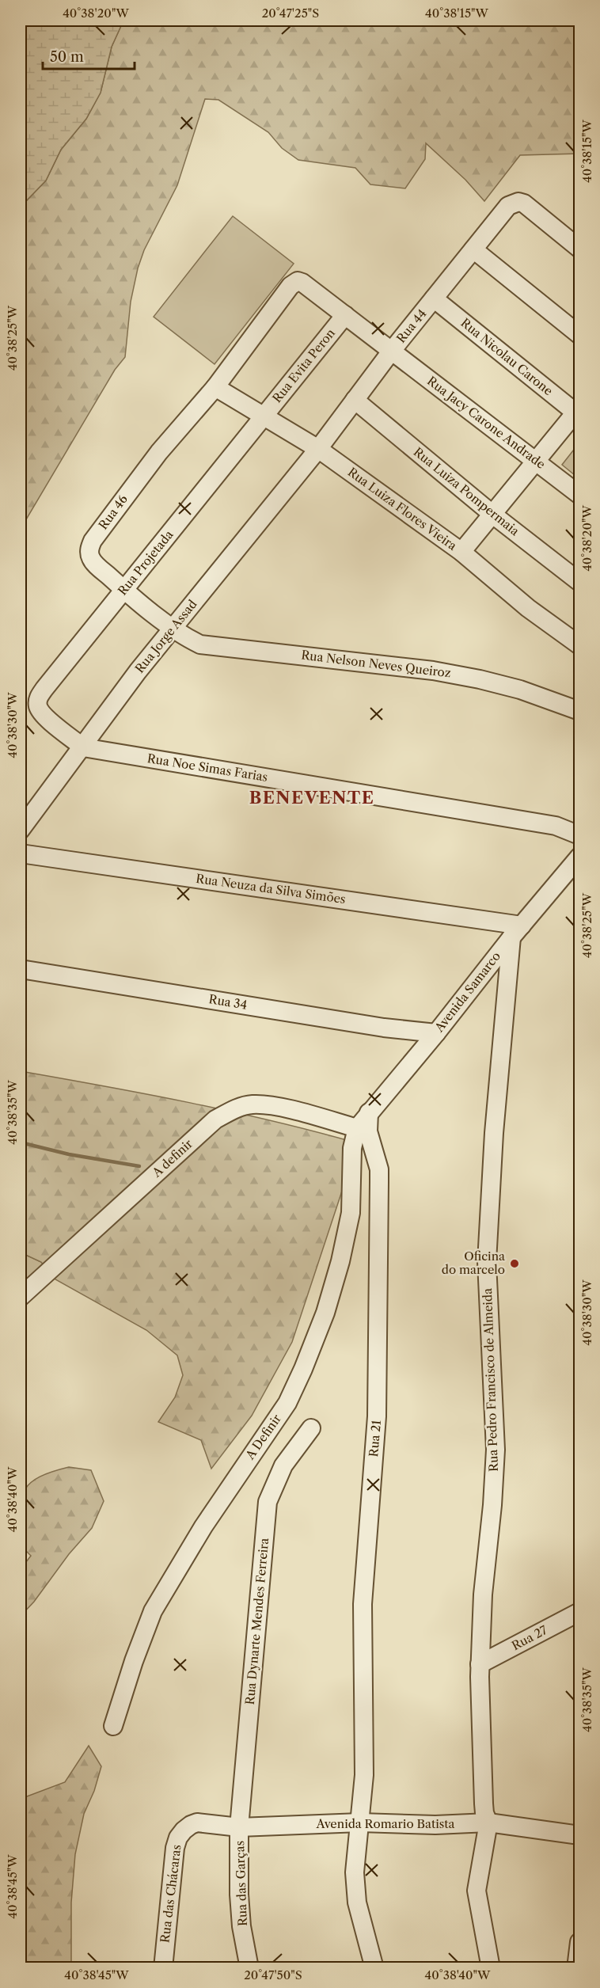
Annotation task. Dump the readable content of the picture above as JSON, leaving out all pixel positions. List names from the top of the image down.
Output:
{
  "streets": {
    "street": [
      "Rua 44",
      "Rua Nicolau Carone",
      "Rua Evita Peron",
      "Rua Jacy Carone Andrade",
      "Rua Luiza Pompermaia",
      "Rua Luiza Flores Vieira",
      "Rua 46",
      "Rua Projetada",
      "Rua Jorge Assad",
      "Rua Nelson Neves Queiroz",
      "Rua Noe Simas Farias",
      "Rua Neuza da Silva Simões",
      "Avenida Samarco",
      "Rua 34",
      "A definir",
      "Rua Pedro Francisco de Almeida",
      "A Definir",
      "Rua 21",
      "Rua Dynarte Mendes Ferreira",
      "Rua 27",
      "Avenida Romario Batista",
      "Rua das Garças",
      "Rua das Chácaras"
    ]
  },
  "crossings": [
    ["Rua 44", "Rua Nicolau Carone"],
    ["Rua 44", "Rua Jacy Carone Andrade"],
    ["Rua 44", "Rua Luiza Pompermaia"],
    ["Rua 44", "Rua Luiza Flores Vieira"],
    ["Rua 44", "Rua Jorge Assad"],
    ["Rua Evita Peron", "Rua Jacy Carone Andrade"],
    ["Rua Evita Peron", "Rua Luiza Flores Vieira"],
    ["Rua Evita Peron", "Rua Projetada"],
    ["Rua Jacy Carone Andrade", "Rua Luiza Flores Vieira"],
    ["Rua Jacy Carone Andrade", "Rua 46"],
    ["Rua Luiza Flores Vieira", "Rua 46"],
    ["Rua Luiza Flores Vieira", "Rua Projetada"],
    ["Rua Luiza Flores Vieira", "Rua Jorge Assad"],
    ["Rua 46", "Rua Projetada"],
    ["Rua 46", "Rua Jorge Assad"],
    ["Rua 46", "Rua Nelson Neves Queiroz"],
    ["Rua Projetada", "Rua Jorge Assad"],
    ["Rua Projetada", "Rua Noe Simas Farias"],
    ["Rua Jorge Assad", "Rua Nelson Neves Queiroz"],
    ["Rua Jorge Assad", "Rua Noe Simas Farias"],
    ["Rua Neuza da Silva Simões", "Avenida Samarco"],
    ["Rua Neuza da Silva Simões", "Rua Pedro Francisco de Almeida"],
    ["Avenida Samarco", "Rua 34"],
    ["Avenida Samarco", "A definir"],
    ["Avenida Samarco", "Rua Pedro Francisco de Almeida"],
    ["Avenida Samarco", "A Definir"],
    ["Avenida Samarco", "Rua 21"],
    ["A definir", "A Definir"],
    ["Rua Pedro Francisco de Almeida", "Rua 27"],
    ["Rua Pedro Francisco de Almeida", "Avenida Romario Batista"],
    ["Rua 21", "Avenida Romario Batista"],
    ["Rua Dynarte Mendes Ferreira", "Avenida Romario Batista"],
    ["Rua Dynarte Mendes Ferreira", "Rua das Garças"],
    ["Avenida Romario Batista", "Rua das Garças"],
    ["Avenida Romario Batista", "Rua das Chácaras"]
  ],
  "districts": ["BENEVENTE"],
  "places": ["Oficina do marcelo"],
  "scale_bar": "50 m",
  "coordinates": [
    "40°38'20\"W",
    "20°47'25\"S",
    "40°38'15\"W",
    "40°38'25\"W",
    "40°38'30\"W",
    "40°38'35\"W",
    "40°38'40\"W",
    "40°38'45\"W",
    "20°47'50\"S"
  ]
}
